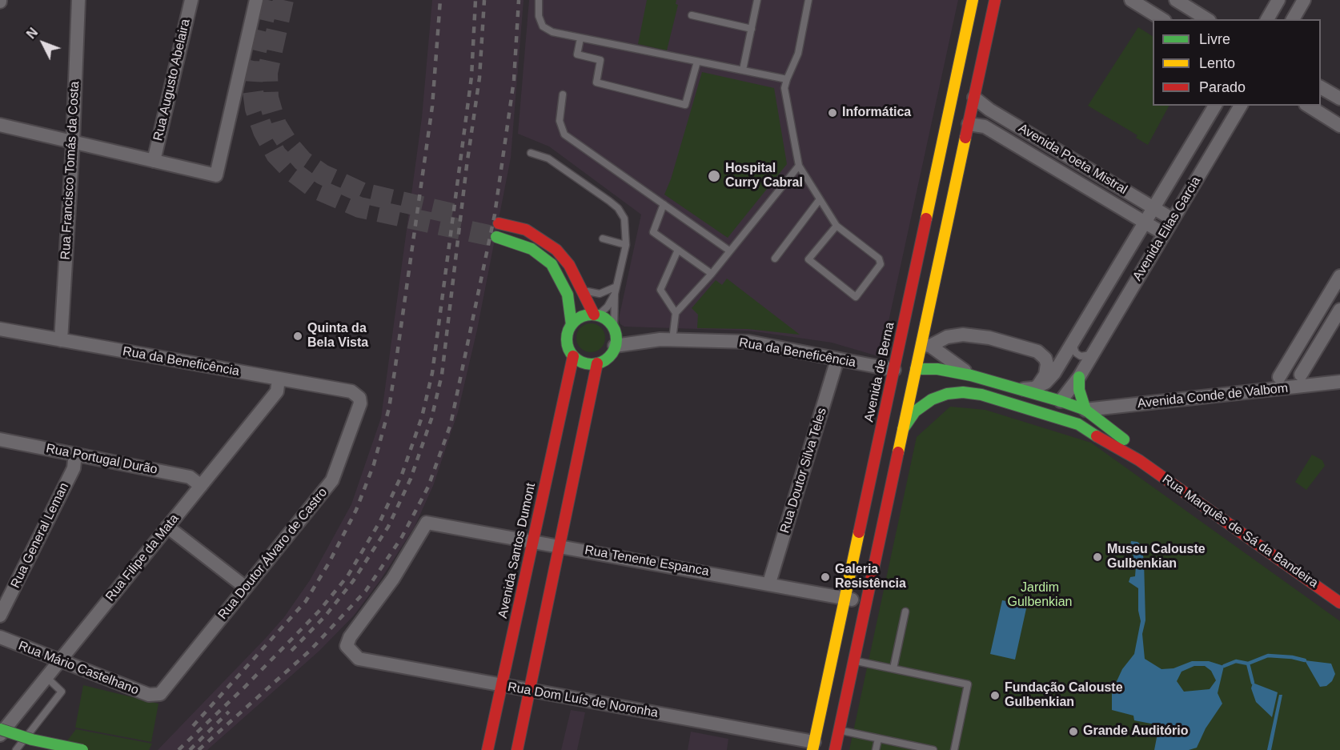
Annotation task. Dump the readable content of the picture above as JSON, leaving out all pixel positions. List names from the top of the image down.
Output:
{
  "streets": {
    "main road": ["Avenida de Berna", "Rua Marquês de Sá da Bandeira", "Avenida Santos Dumont"],
    "street": [
      "Rua Augusto Abelaira",
      "Avenida Poeta Mistral",
      "Rua Francisco Tomás da Costa",
      "Avenida Elias Garcia",
      "Rua da Beneficência",
      "Avenida Conde de Valbom",
      "Rua Portugal Durão",
      "Rua Doutor Silva Teles",
      "Rua General Leman",
      "Rua Doutor Álvaro de Castro",
      "Rua Filipe da Mata",
      "Rua Tenente Espanca",
      "Rua Mário Castelhano",
      "Rua Dom Luís de Noronha"
    ]
  },
  "crossings": [
    ["Avenida Poeta Mistral", "Avenida Elias Garcia"],
    ["Rua Francisco Tomás da Costa", "Rua da Beneficência"],
    ["Avenida Elias Garcia", "Rua Marquês de Sá da Bandeira"],
    ["Rua da Beneficência", "Avenida de Berna"],
    ["Rua da Beneficência", "Rua Doutor Silva Teles"],
    ["Rua da Beneficência", "Rua Marquês de Sá da Bandeira"],
    ["Rua da Beneficência", "Avenida Santos Dumont"],
    ["Rua da Beneficência", "Rua Doutor Álvaro de Castro"],
    ["Rua da Beneficência", "Rua Filipe da Mata"],
    ["Avenida de Berna", "Rua Marquês de Sá da Bandeira"],
    ["Avenida de Berna", "Rua Tenente Espanca"],
    ["Avenida de Berna", "Rua Dom Luís de Noronha"],
    ["Avenida Conde de Valbom", "Rua Marquês de Sá da Bandeira"],
    ["Rua Portugal Durão", "Rua General Leman"],
    ["Rua Portugal Durão", "Rua Filipe da Mata"],
    ["Rua Doutor Silva Teles", "Rua Tenente Espanca"],
    ["Avenida Santos Dumont", "Rua Tenente Espanca"],
    ["Avenida Santos Dumont", "Rua Dom Luís de Noronha"],
    ["Rua Doutor Álvaro de Castro", "Rua Mário Castelhano"],
    ["Rua Filipe da Mata", "Rua Mário Castelhano"],
    ["Rua Tenente Espanca", "Rua Dom Luís de Noronha"]
  ],
  "parks": ["Jardim Gulbenkian"],
  "places": [
    "Informática",
    "Hospital Curry Cabral",
    "Quinta da Bela Vista",
    "Museu Calouste Gulbenkian",
    "Galeria Resistência",
    "Fundação Calouste Gulbenkian",
    "Grande Auditório"
  ],
  "legend": ["Livre", "Lento", "Parado"],
  "north": "top left"
}
